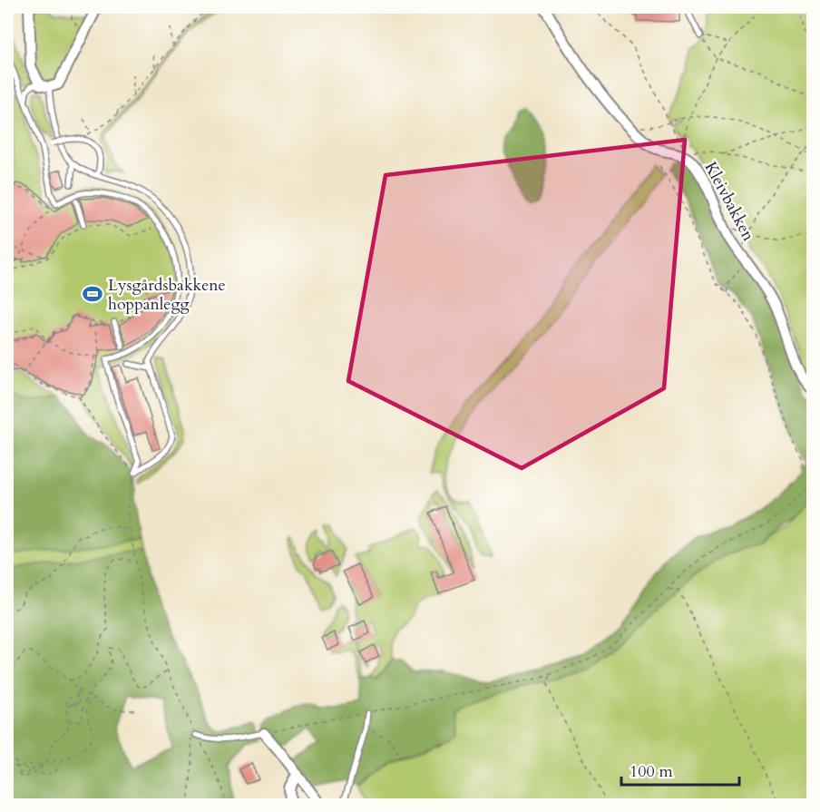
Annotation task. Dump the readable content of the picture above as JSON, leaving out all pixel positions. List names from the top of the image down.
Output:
{
  "streets": {
    "street": ["Kleivbakken"]
  },
  "places": {
    "sports": ["Lysgårdsbakkene hoppanlegg"]
  },
  "scale_bar": "100 m"
}
